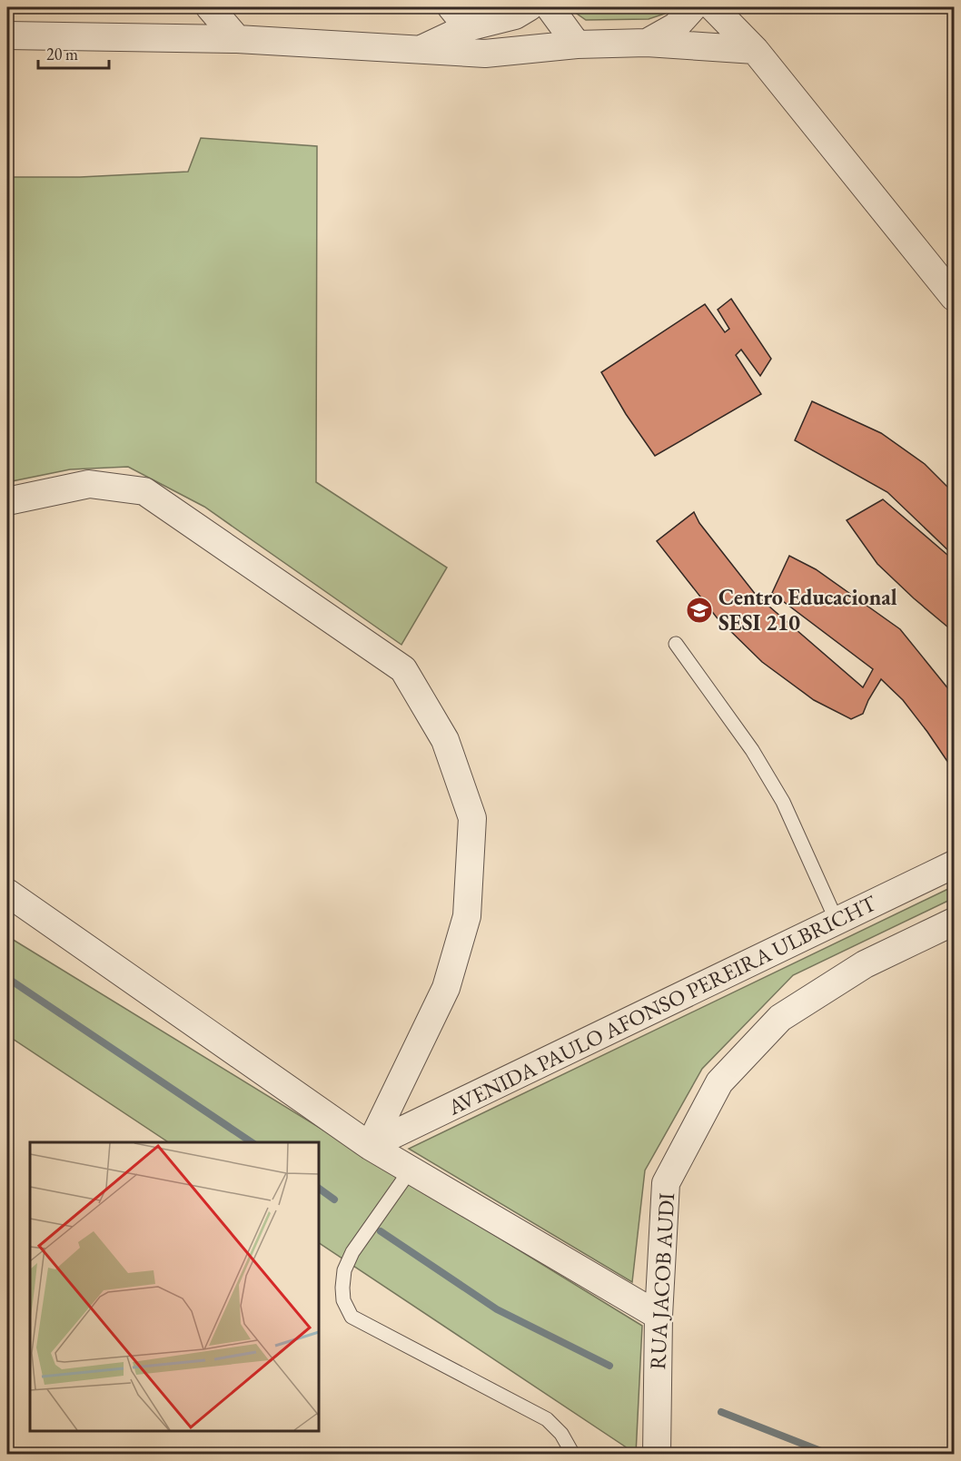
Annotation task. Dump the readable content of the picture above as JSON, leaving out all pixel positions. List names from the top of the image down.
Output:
{
  "streets": {
    "street": ["AVENIDA PAULO AFONSO PEREIRA ULBRICHT", "RUA JACOB AUDI"]
  },
  "places": {
    "school or university": ["Centro Educacional SESI 210"]
  },
  "scale_bar": "20 m"
}
